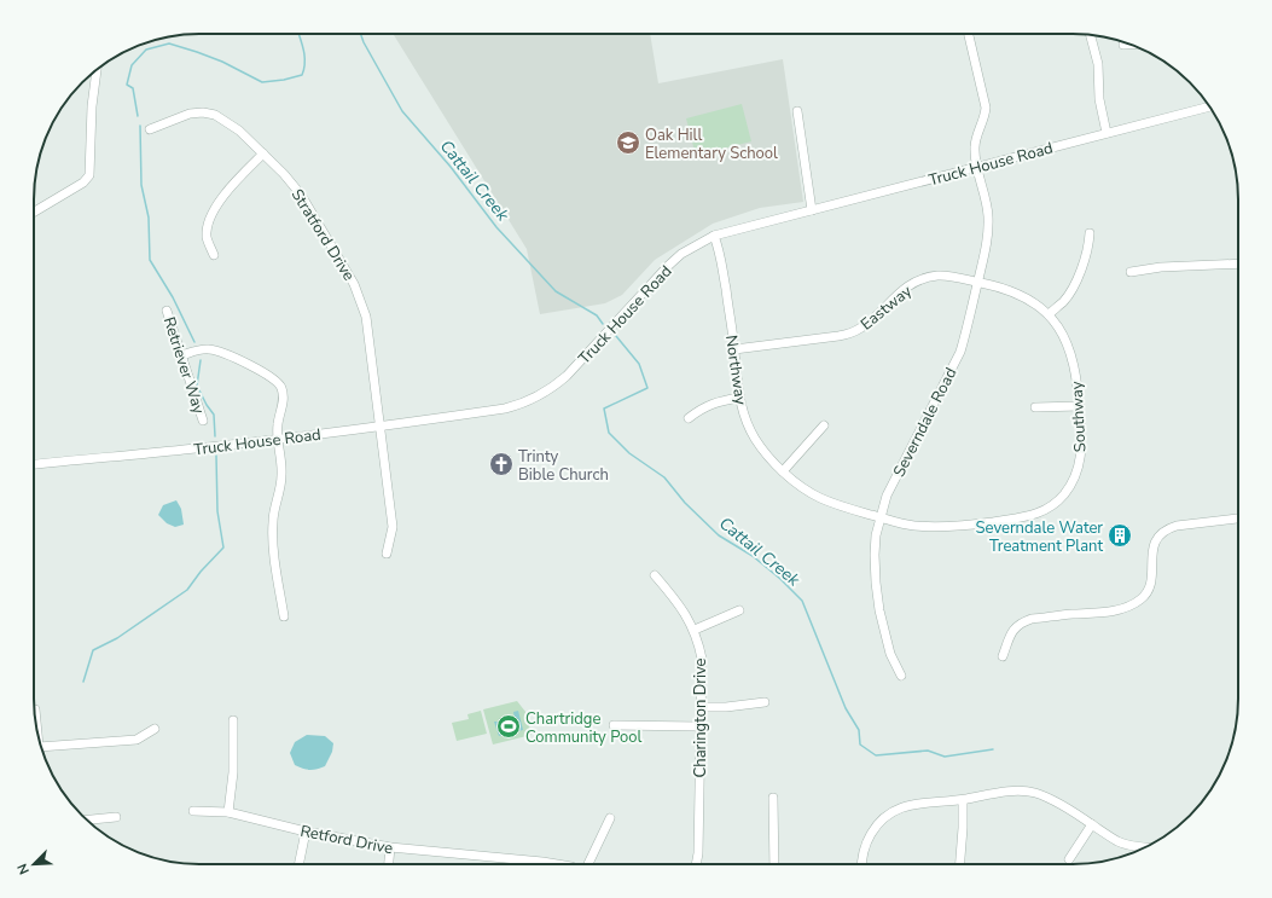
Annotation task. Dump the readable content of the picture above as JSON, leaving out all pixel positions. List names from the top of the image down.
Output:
{
  "streets": {
    "street": [
      "Truck House Road",
      "Stratford Drive",
      "Eastway",
      "Retriever Way",
      "Northway",
      "Southway",
      "Severndale Road",
      "Charington Drive",
      "Retford Drive"
    ]
  },
  "crossings": [
    ["Truck House Road", "Stratford Drive"],
    ["Truck House Road", "Northway"],
    ["Truck House Road", "Severndale Road"],
    ["Eastway", "Northway"],
    ["Eastway", "Southway"],
    ["Eastway", "Severndale Road"],
    ["Northway", "Southway"],
    ["Northway", "Severndale Road"],
    ["Southway", "Severndale Road"]
  ],
  "water": ["Cattail Creek"],
  "places": {
    "school or university": ["Oak Hill Elementary School"],
    "church": ["Trinty Bible Church"],
    "building": ["Severndale Water Treatment Plant"],
    "sports": ["Chartridge Community Pool"]
  },
  "north": "bottom left"
}
